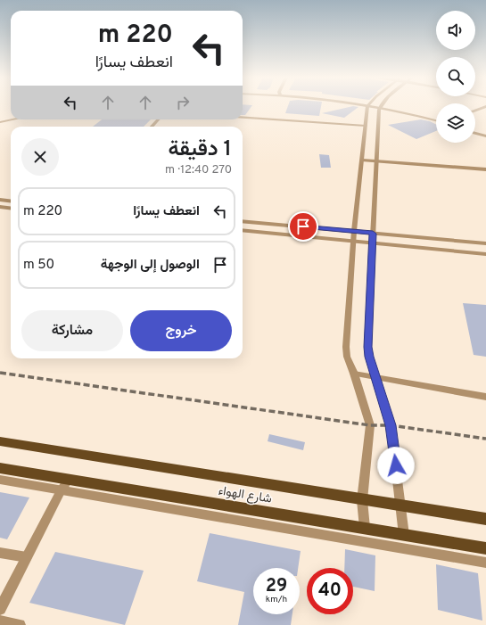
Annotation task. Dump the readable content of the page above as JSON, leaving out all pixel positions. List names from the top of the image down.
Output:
{
  "streets": {
    "main road": ["شارع الهواء"]
  },
  "page": {
    "turn": ["220 m", "انعطف يسارًا"],
    "heading": ["1 دقيقة", "270 m · 12:40"],
    "list": [
      {
        "name": "انعطف يسارًا",
        "value": "220 m"
      },
      {
        "name": "الوصول إلى الوجهة",
        "value": "50 m"
      }
    ],
    "buttons": ["خروج", "مشاركة"],
    "speed": "29 km/h",
    "limit": "40"
  }
}
